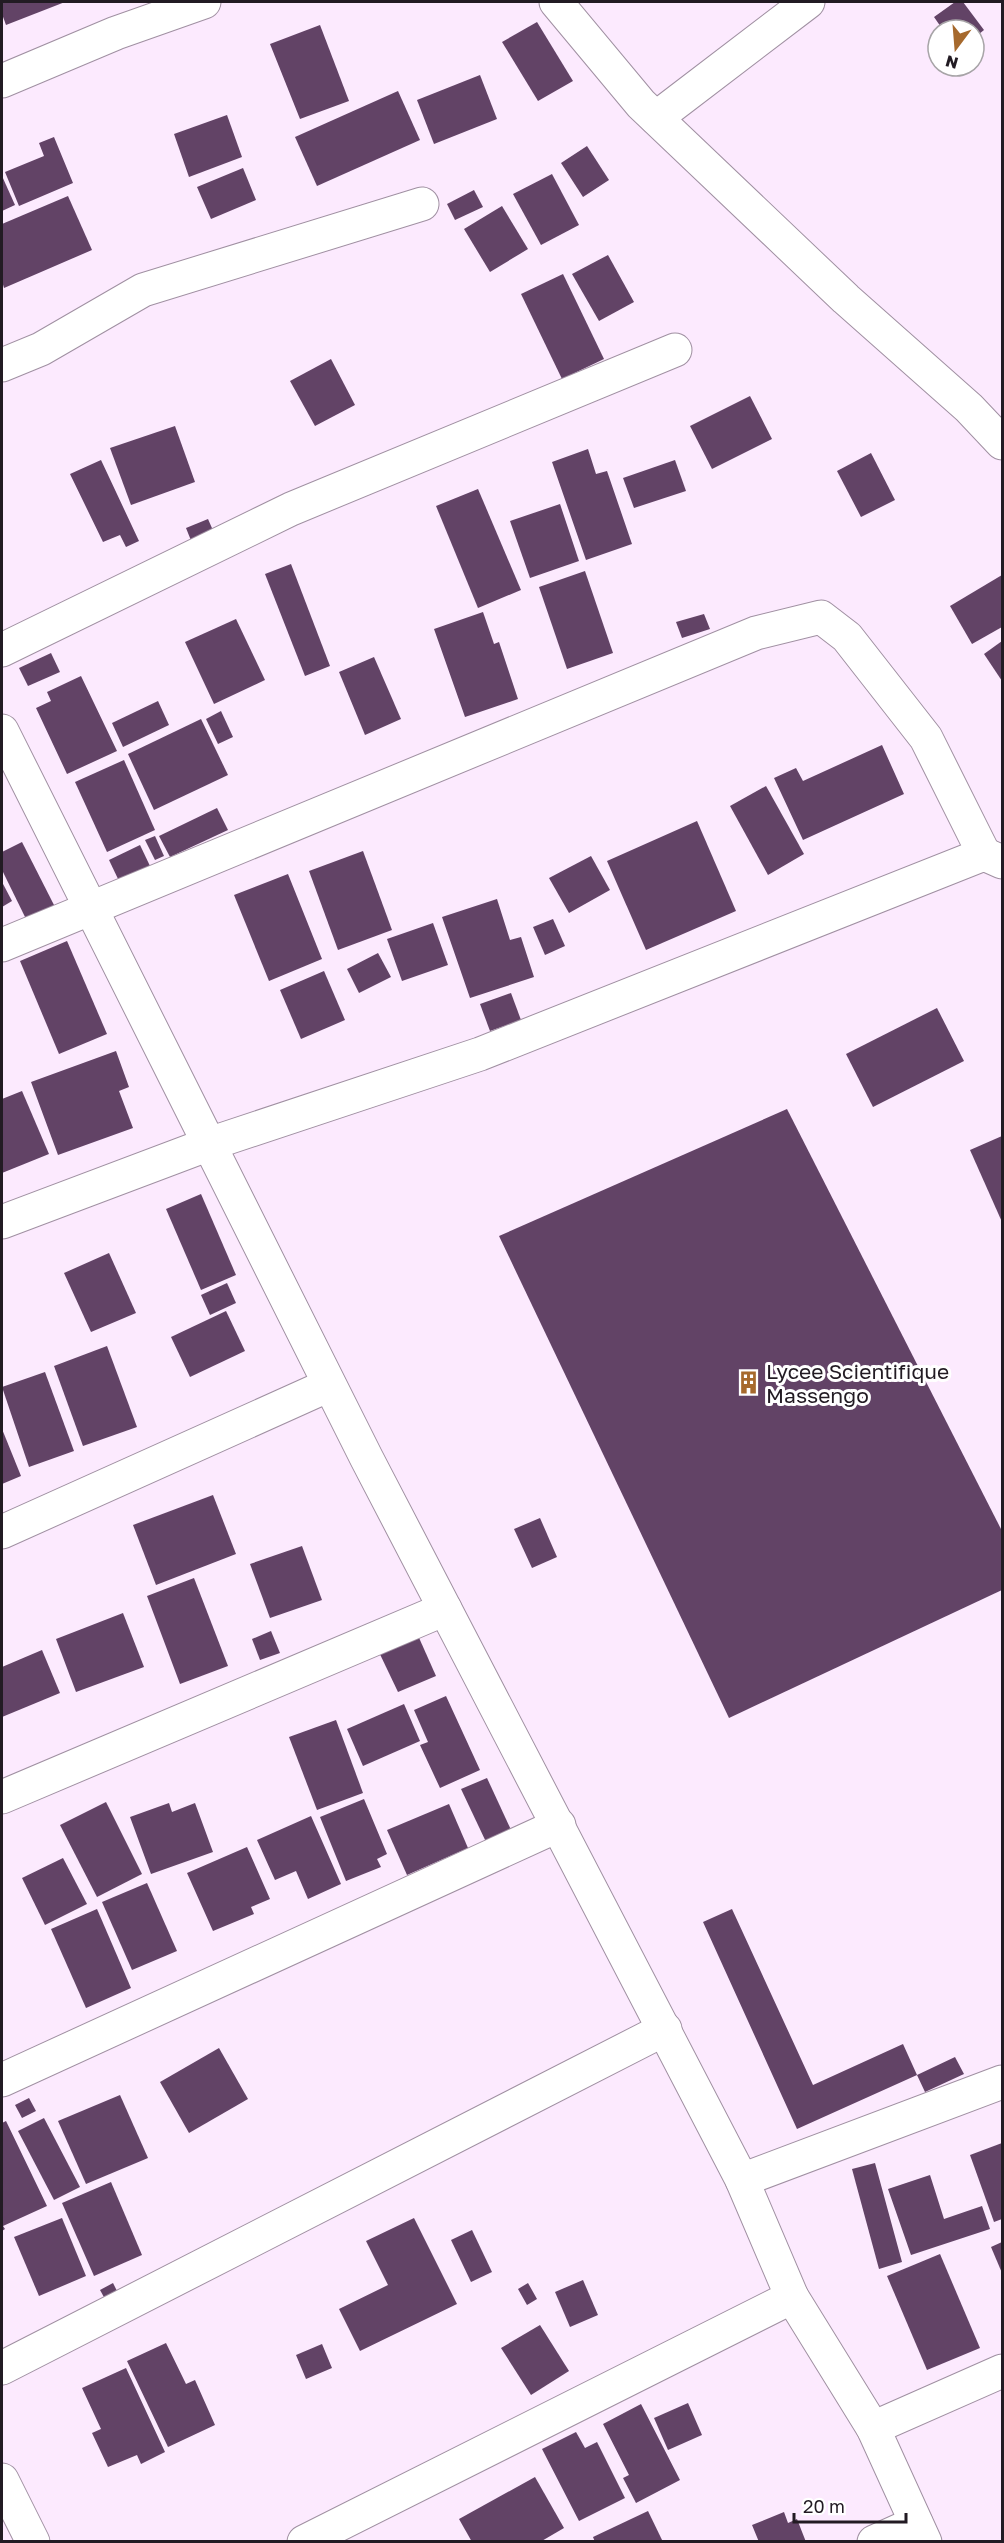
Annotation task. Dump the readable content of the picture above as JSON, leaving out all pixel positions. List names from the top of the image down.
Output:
{
  "places": {
    "building": ["Lycee Scientifique Massengo"]
  },
  "scale_bar": "20 m",
  "north": "bottom"
}
